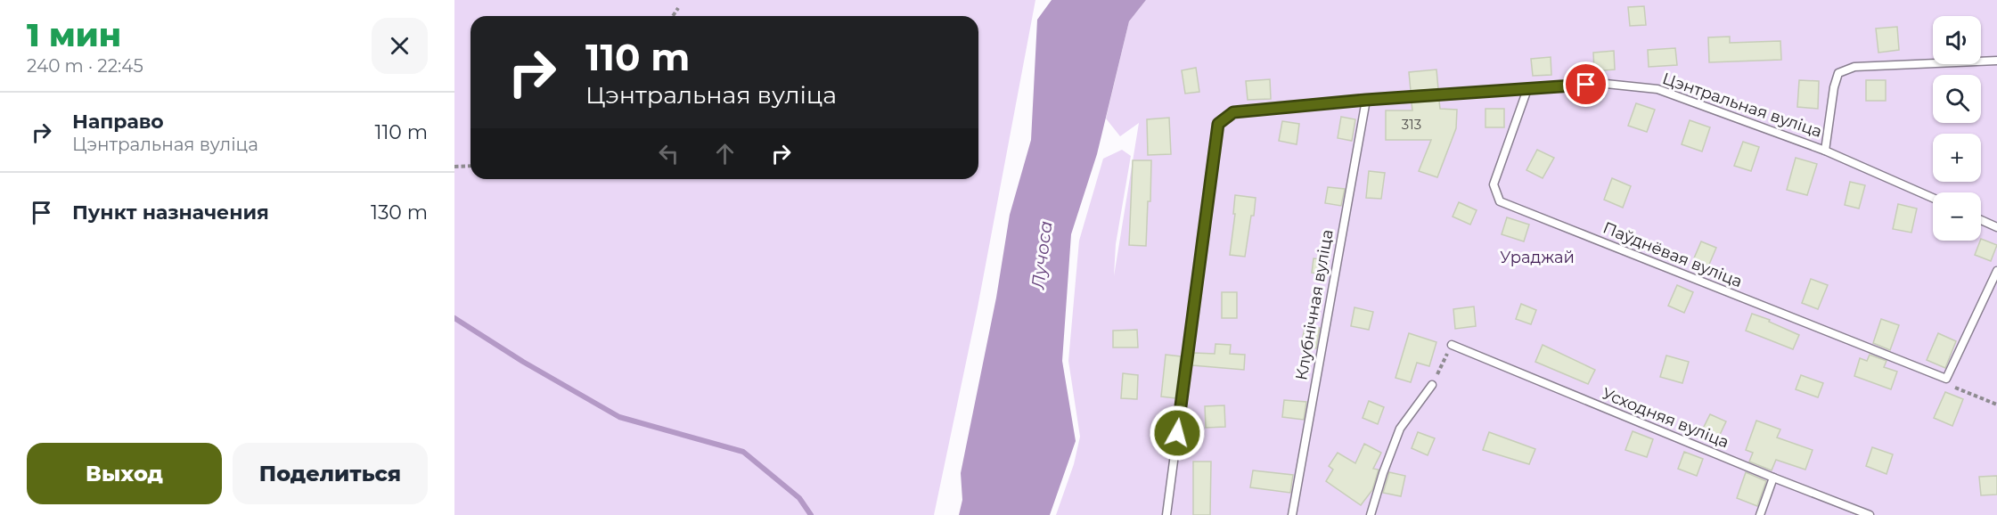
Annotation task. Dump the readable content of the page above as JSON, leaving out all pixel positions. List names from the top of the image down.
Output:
{
  "streets": {
    "lane": [
      "Цэнтральная вуліца",
      "Паўднёвая вуліца",
      "Клубнічная вуліца",
      "Усходняя вуліца"
    ]
  },
  "crossings": [
    ["Цэнтральная вуліца", "Паўднёвая вуліца"],
    ["Цэнтральная вуліца", "Клубнічная вуліца"]
  ],
  "water": ["Лучоса"],
  "parks": ["Ураджай"],
  "house_numbers": ["313"],
  "page": {
    "heading": ["1 мин", "240 m · 22:45"],
    "map_buttons": ["+", "−"],
    "turn": ["110 m", "Цэнтральная вуліца"],
    "list": [
      {
        "name": "Направо",
        "note": "Цэнтральная вуліца",
        "value": "110 m"
      },
      {
        "name": "Пункт назначения",
        "value": "130 m"
      }
    ],
    "buttons": ["Выход", "Поделиться"]
  }
}
